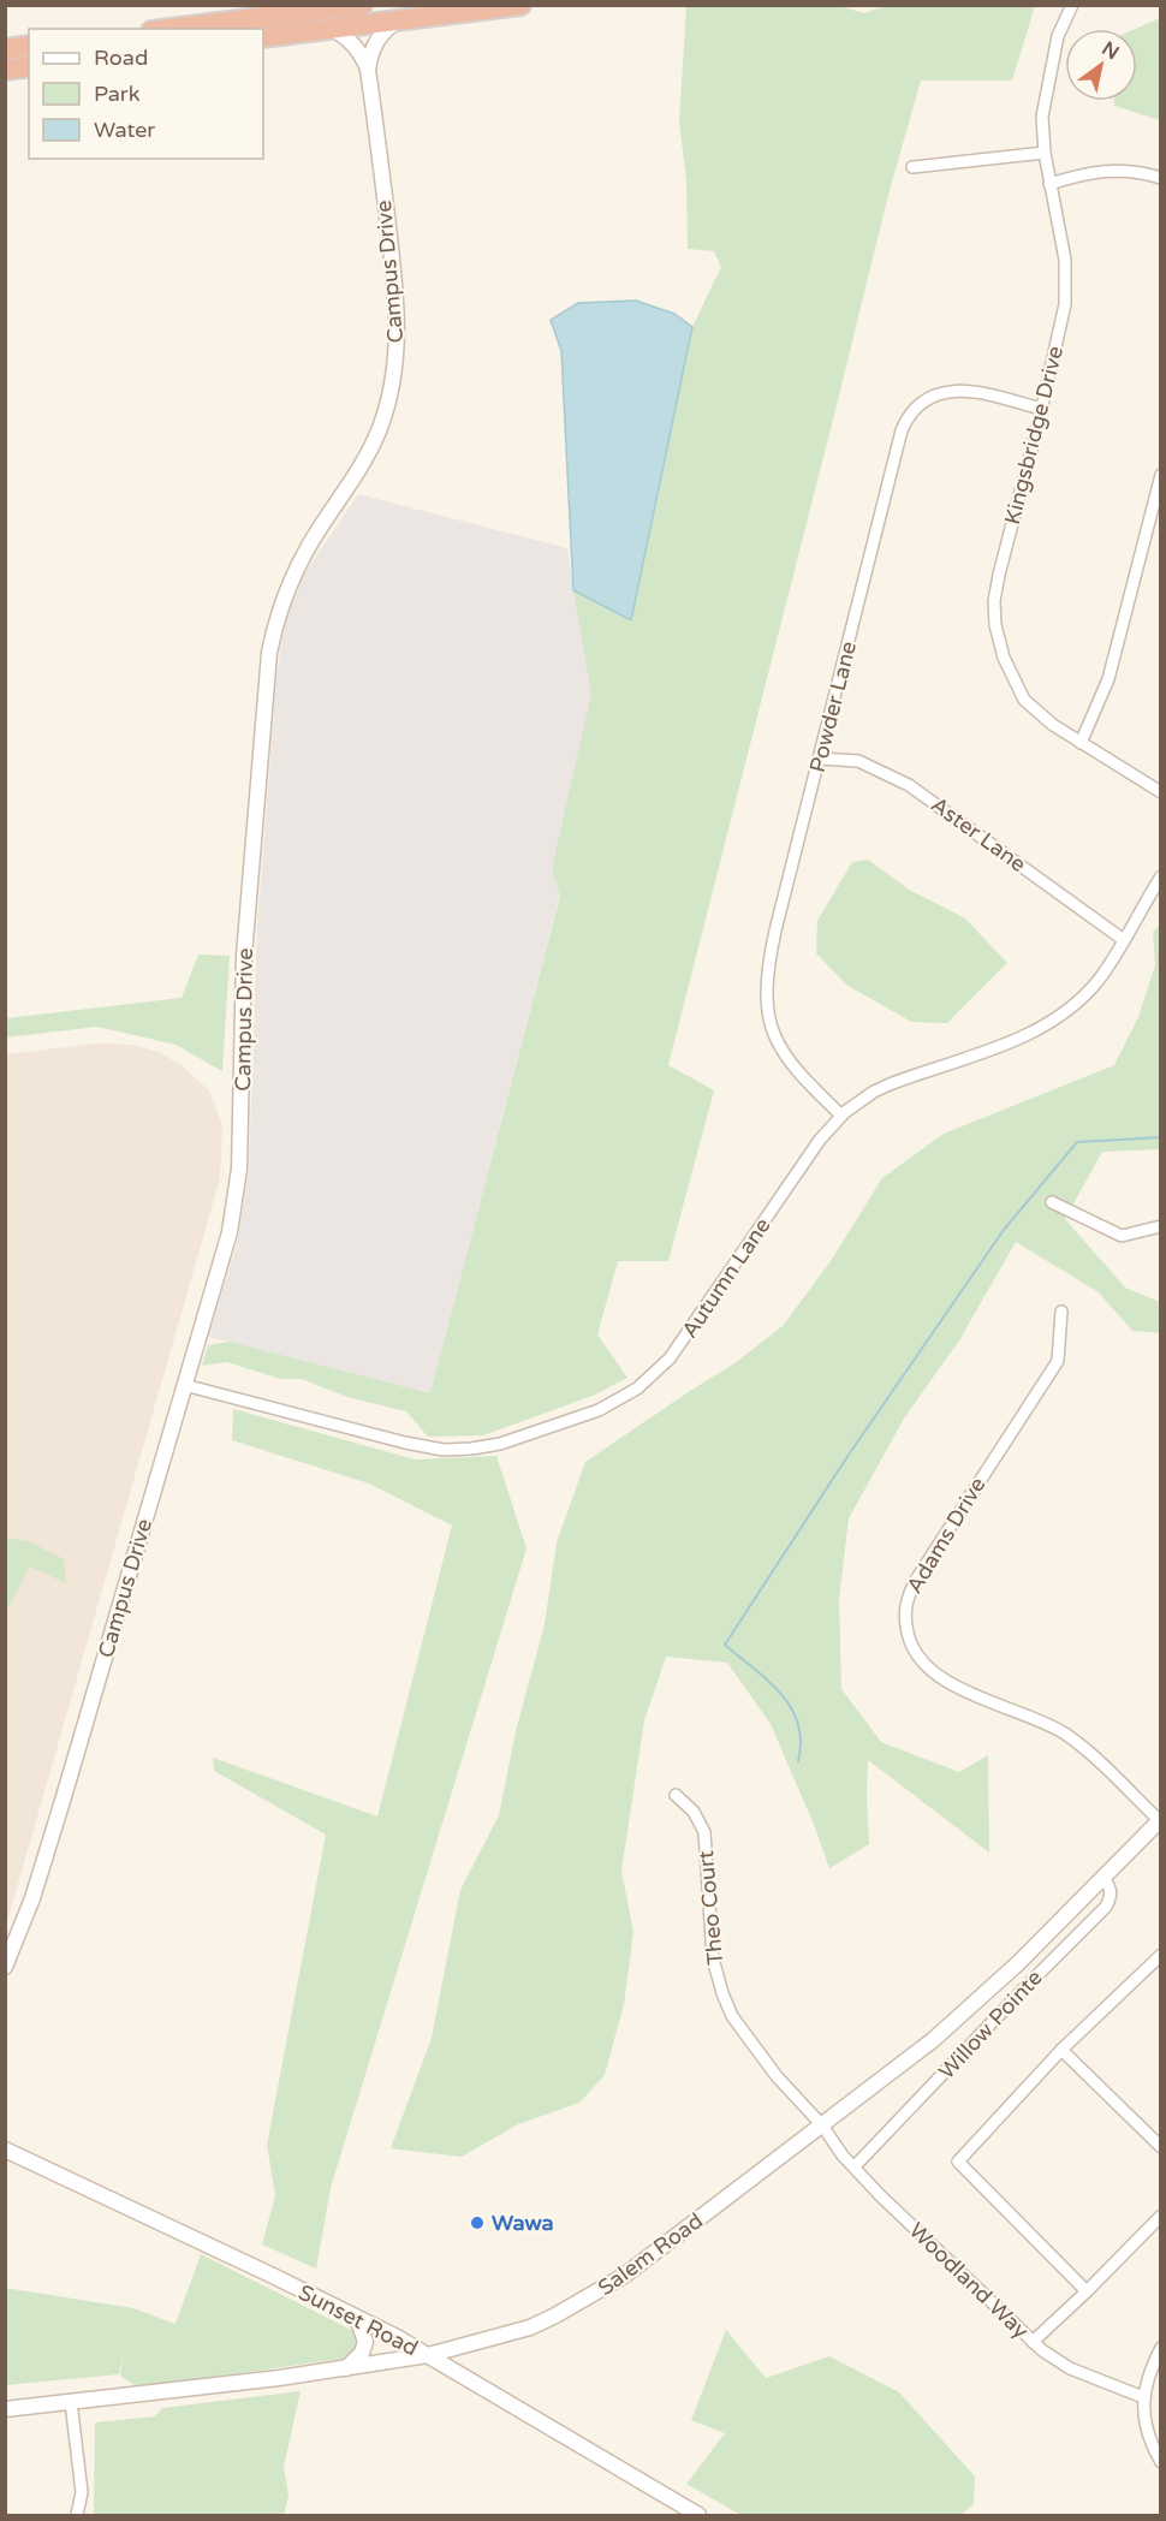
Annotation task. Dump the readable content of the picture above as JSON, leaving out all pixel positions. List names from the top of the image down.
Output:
{
  "streets": {
    "street": [
      "Campus Drive",
      "Kingsbridge Drive",
      "Powder Lane",
      "Aster Lane",
      "Autumn Lane",
      "Adams Drive",
      "Theo Court",
      "Willow Pointe",
      "Salem Road",
      "Woodland Way",
      "Sunset Road"
    ]
  },
  "crossings": [
    ["Campus Drive", "Autumn Lane"],
    ["Kingsbridge Drive", "Powder Lane"],
    ["Powder Lane", "Aster Lane"],
    ["Powder Lane", "Autumn Lane"],
    ["Aster Lane", "Autumn Lane"],
    ["Adams Drive", "Salem Road"],
    ["Theo Court", "Salem Road"],
    ["Theo Court", "Woodland Way"],
    ["Willow Pointe", "Salem Road"],
    ["Willow Pointe", "Woodland Way"],
    ["Salem Road", "Woodland Way"],
    ["Salem Road", "Sunset Road"]
  ],
  "places": ["Wawa"],
  "legend": ["Road", "Park", "Water"],
  "north": "top right"
}
